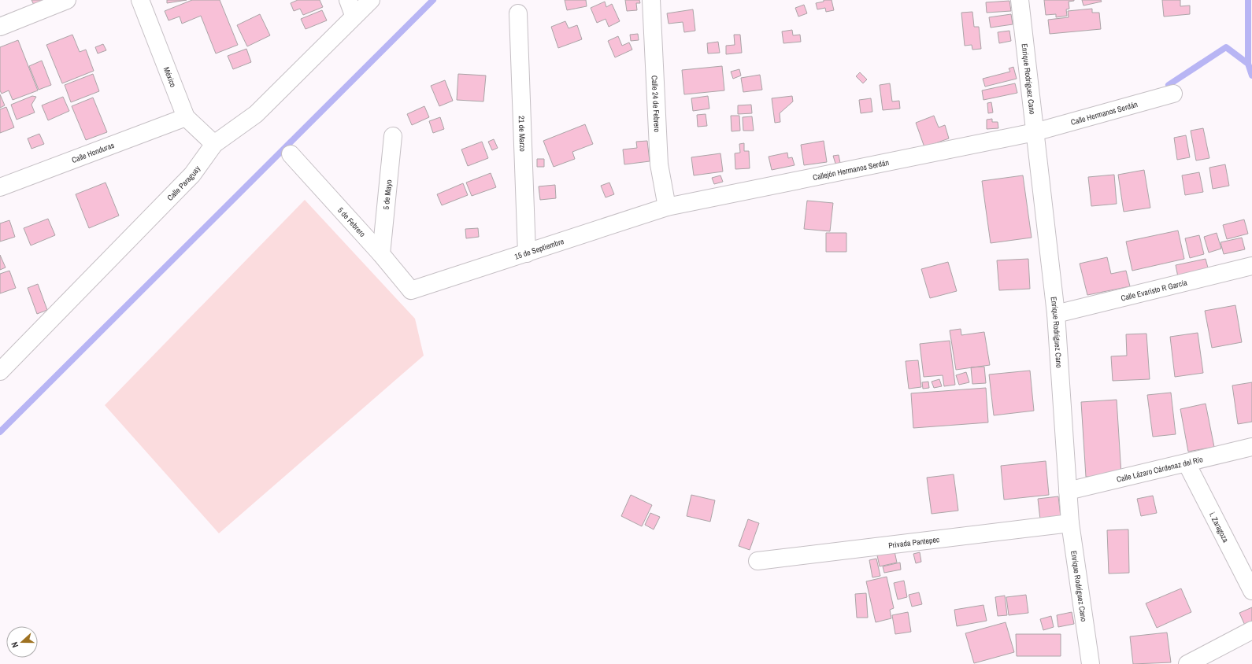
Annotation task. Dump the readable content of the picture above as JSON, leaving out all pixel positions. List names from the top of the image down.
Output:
{
  "streets": {
    "street": [
      "México",
      "Enrique Rodríguez Cano",
      "Calle 24 de Febrero",
      "Calle Hermanos Serdán",
      "21 de Marzo",
      "Calle Honduras",
      "Callejón Hermanos Serdán",
      "Calle Paraguay",
      "5 de Mayo",
      "5 de Febrero",
      "15 de Septiembre",
      "Calle Evaristo R García",
      "Calle Lázaro Cárdenaz del Río",
      "i. Zaragoza",
      "Privada Pantepec"
    ]
  },
  "crossings": [
    ["México", "Calle Honduras"],
    ["México", "Calle Paraguay"],
    ["Enrique Rodríguez Cano", "Calle Hermanos Serdán"],
    ["Enrique Rodríguez Cano", "Callejón Hermanos Serdán"],
    ["Enrique Rodríguez Cano", "Calle Evaristo R García"],
    ["Enrique Rodríguez Cano", "Calle Lázaro Cárdenaz del Río"],
    ["Enrique Rodríguez Cano", "Privada Pantepec"],
    ["Calle 24 de Febrero", "Callejón Hermanos Serdán"],
    ["Calle 24 de Febrero", "15 de Septiembre"],
    ["Calle Hermanos Serdán", "Callejón Hermanos Serdán"],
    ["21 de Marzo", "15 de Septiembre"],
    ["Callejón Hermanos Serdán", "15 de Septiembre"],
    ["5 de Mayo", "5 de Febrero"],
    ["5 de Febrero", "15 de Septiembre"],
    ["Calle Lázaro Cárdenaz del Río", "i. Zaragoza"]
  ],
  "north": "left"
}
